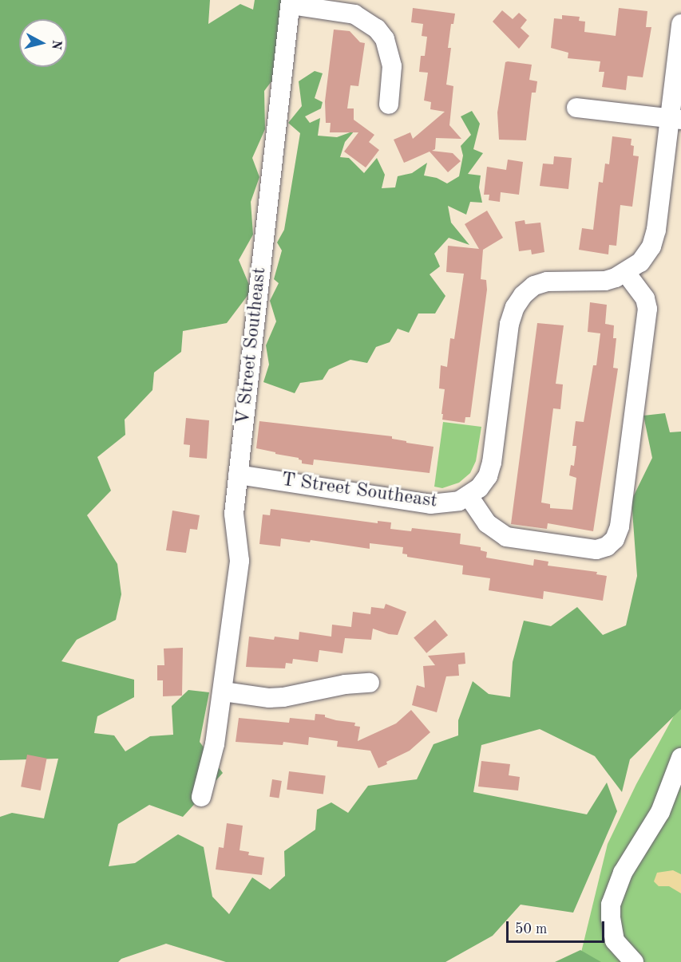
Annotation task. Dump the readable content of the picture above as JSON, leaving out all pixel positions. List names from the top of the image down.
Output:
{
  "streets": {
    "street": ["V Street Southeast", "T Street Southeast"]
  },
  "crossings": [
    ["V Street Southeast", "T Street Southeast"]
  ],
  "scale_bar": "50 m",
  "north": "right"
}
